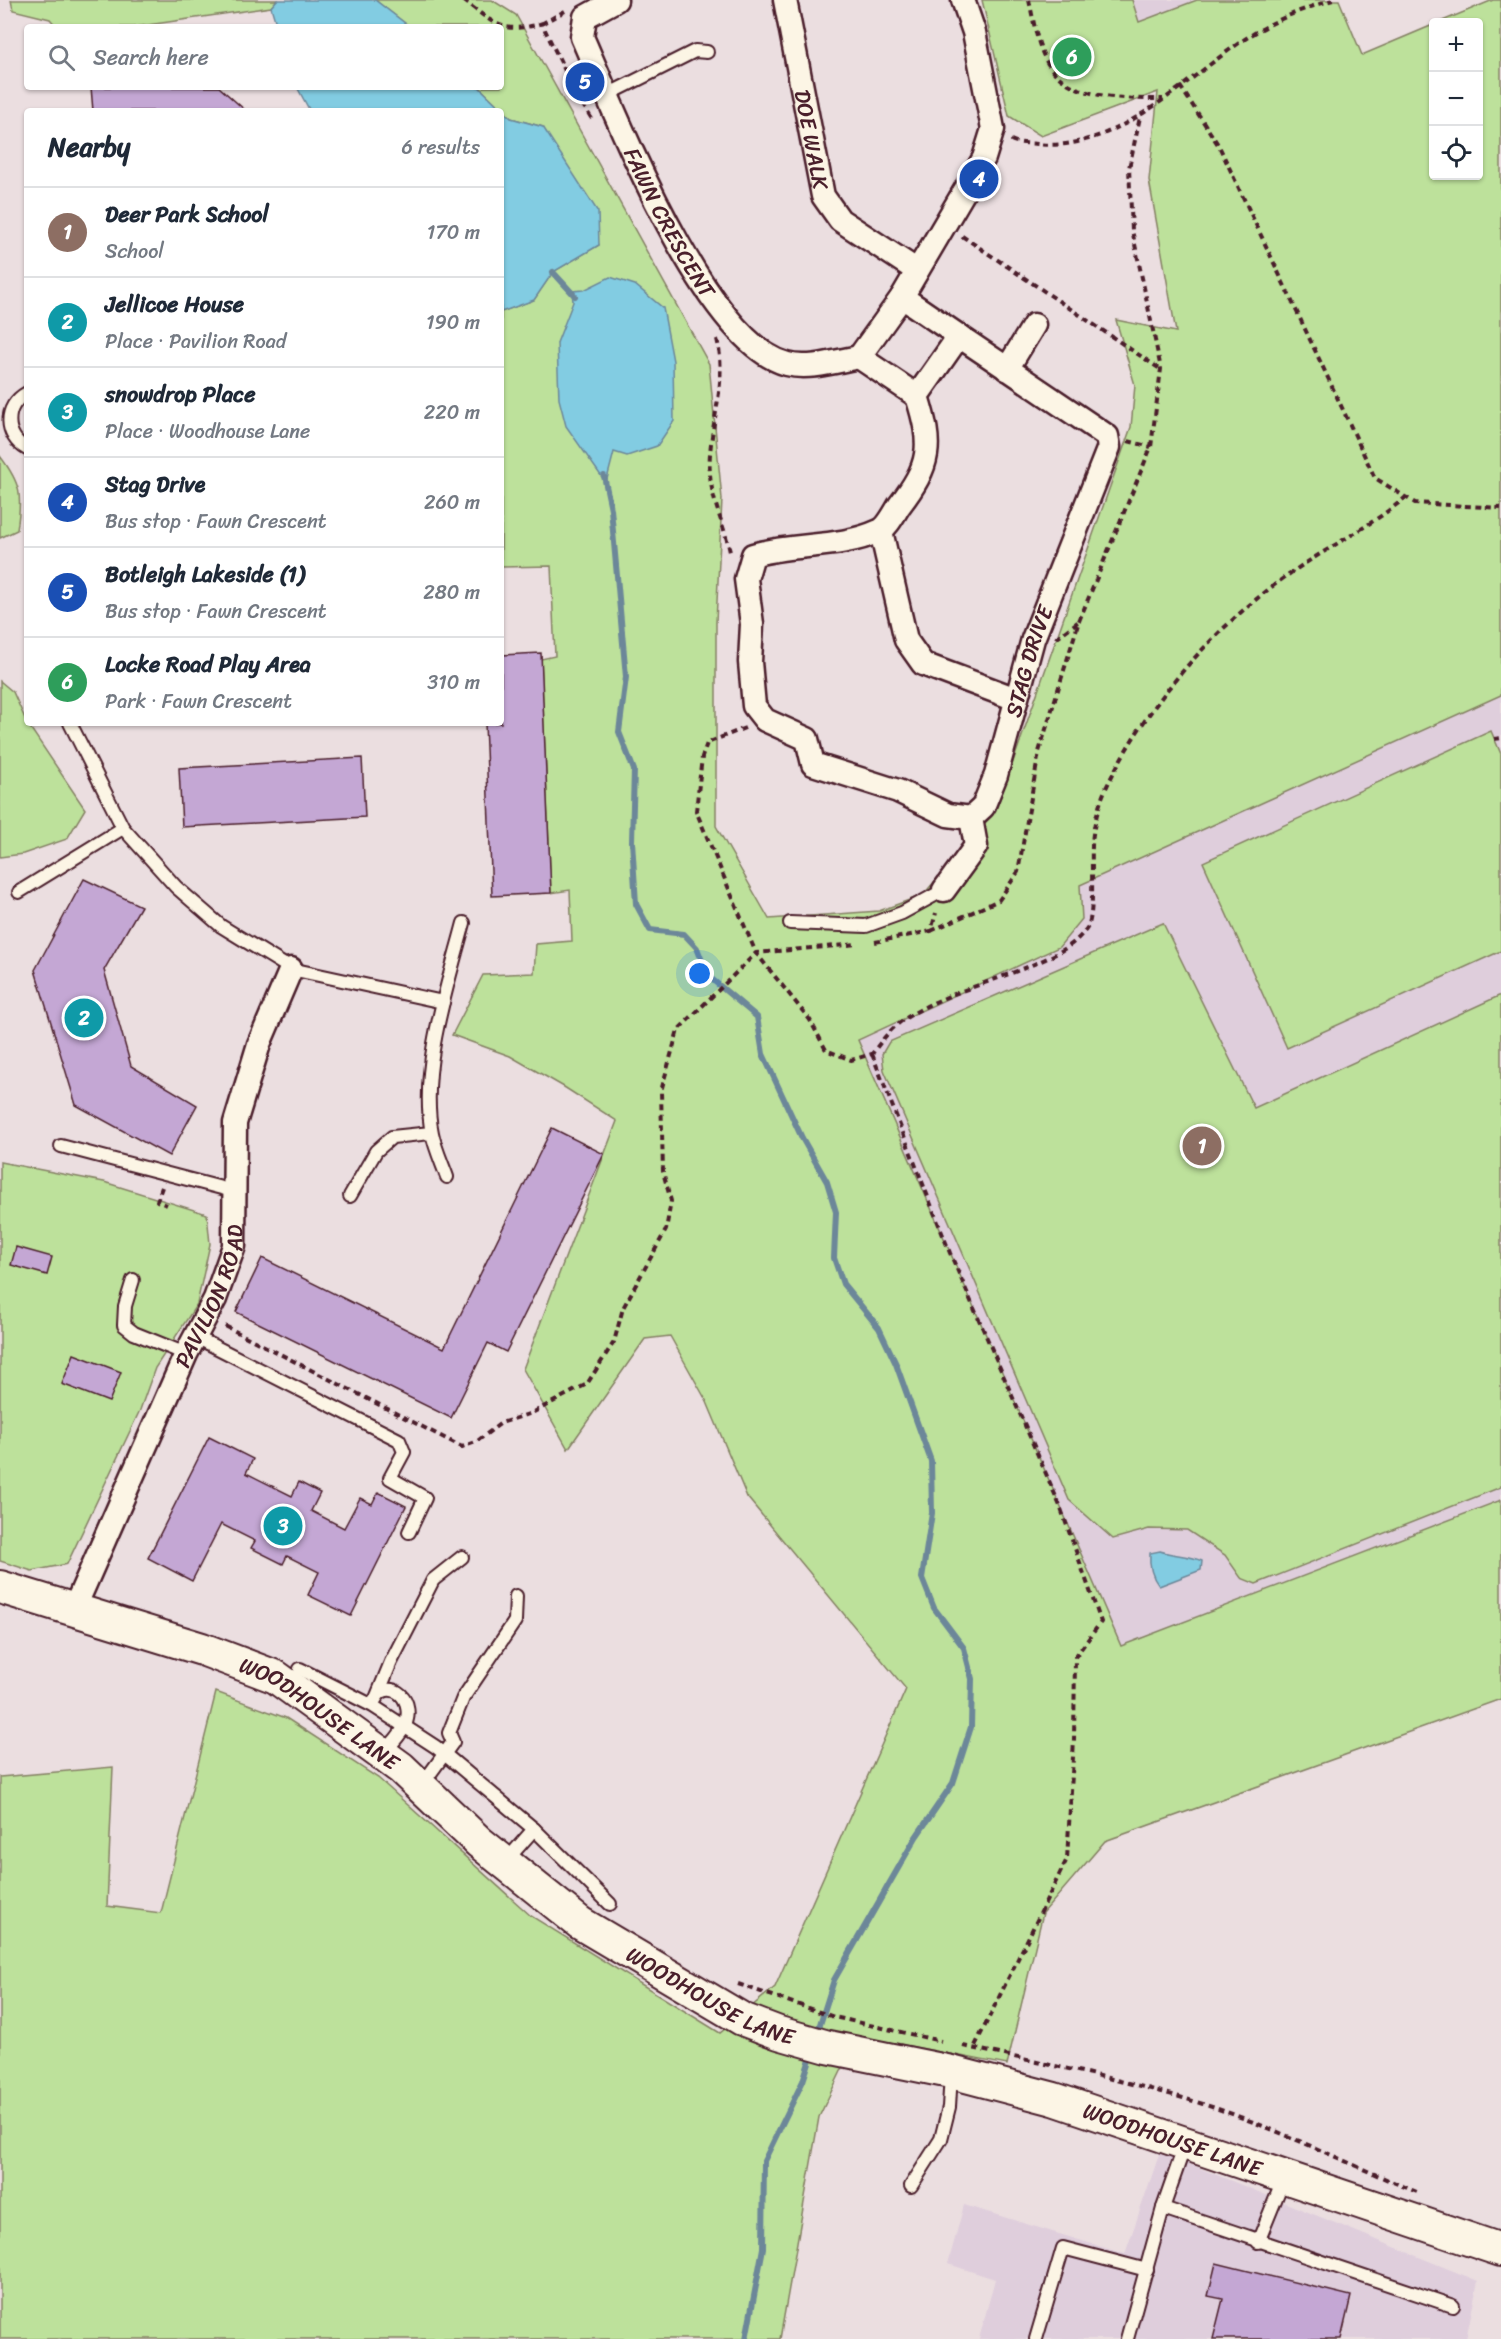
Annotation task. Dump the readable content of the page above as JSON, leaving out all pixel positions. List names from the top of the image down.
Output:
{
  "streets": {
    "street": [
      "DOE WALK",
      "FAWN CRESCENT",
      "STAG DRIVE",
      "PAVILION ROAD",
      "WOODHOUSE LANE"
    ]
  },
  "crossings": [
    ["PAVILION ROAD", "WOODHOUSE LANE"]
  ],
  "page": {
    "map_buttons": ["+", "−"],
    "search": "Search here",
    "pins": [
      "6",
      "5",
      "4",
      "2",
      "1",
      "3"
    ],
    "heading": ["Nearby", "6 results"],
    "list": [
      {
        "mark": "1",
        "name": "Deer Park School",
        "note": "School",
        "value": "170 m"
      },
      {
        "mark": "2",
        "name": "Jellicoe House",
        "note": "Place · Pavilion Road",
        "value": "190 m"
      },
      {
        "mark": "3",
        "name": "snowdrop Place",
        "note": "Place · Woodhouse Lane",
        "value": "220 m"
      },
      {
        "mark": "4",
        "name": "Stag Drive",
        "note": "Bus stop · Fawn Crescent",
        "value": "260 m"
      },
      {
        "mark": "5",
        "name": "Botleigh Lakeside (1)",
        "note": "Bus stop · Fawn Crescent",
        "value": "280 m"
      },
      {
        "mark": "6",
        "name": "Locke Road Play Area",
        "note": "Park · Fawn Crescent",
        "value": "310 m"
      }
    ]
  }
}
